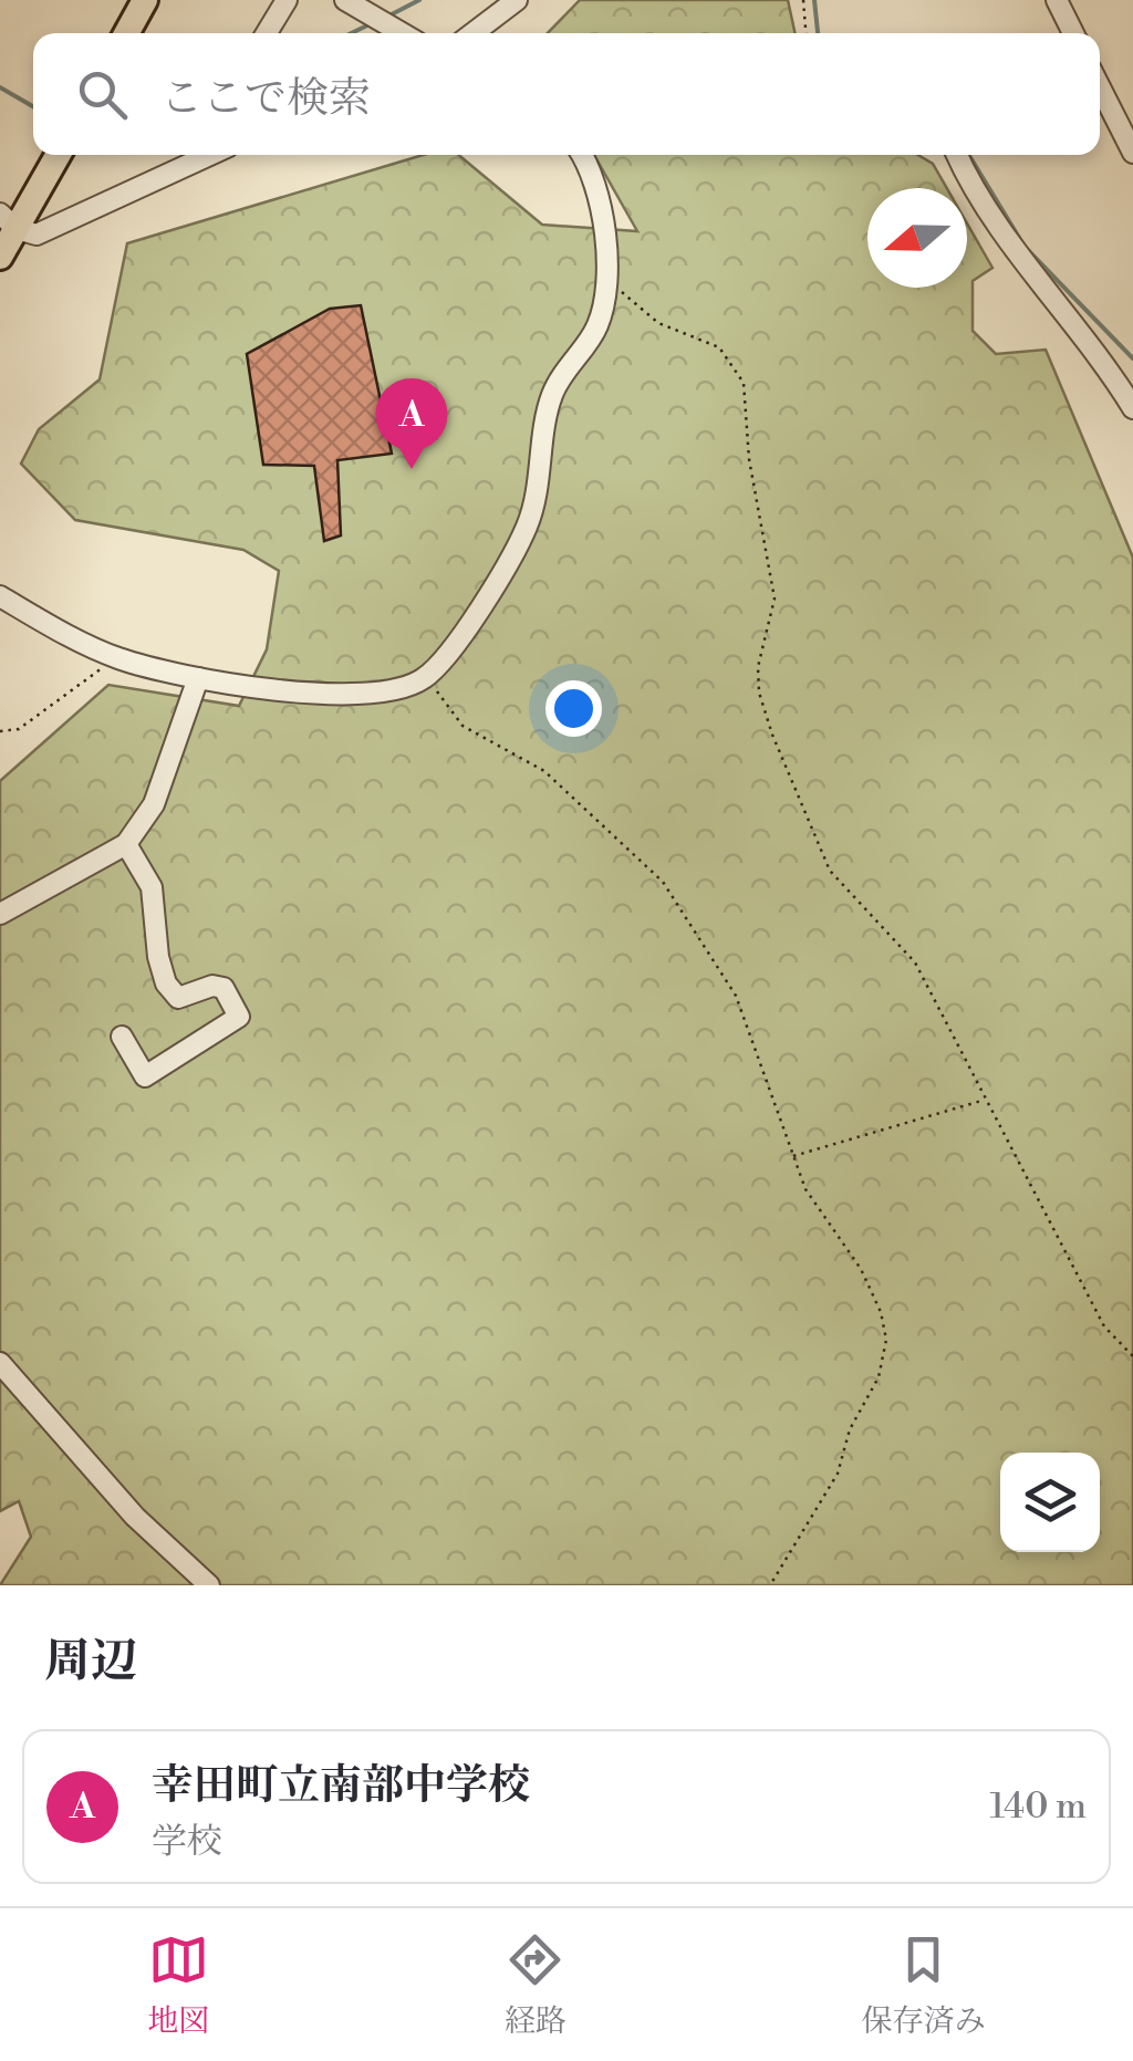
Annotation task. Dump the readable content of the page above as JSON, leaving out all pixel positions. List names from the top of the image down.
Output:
{
  "north": "left",
  "page": {
    "search": "ここで検索",
    "pins": "A",
    "heading": "周辺",
    "list": [
      {
        "mark": "A",
        "name": "幸田町立南部中学校",
        "note": "学校",
        "value": "140 m"
      }
    ],
    "nav": ["地図", "経路", "保存済み"]
  }
}
